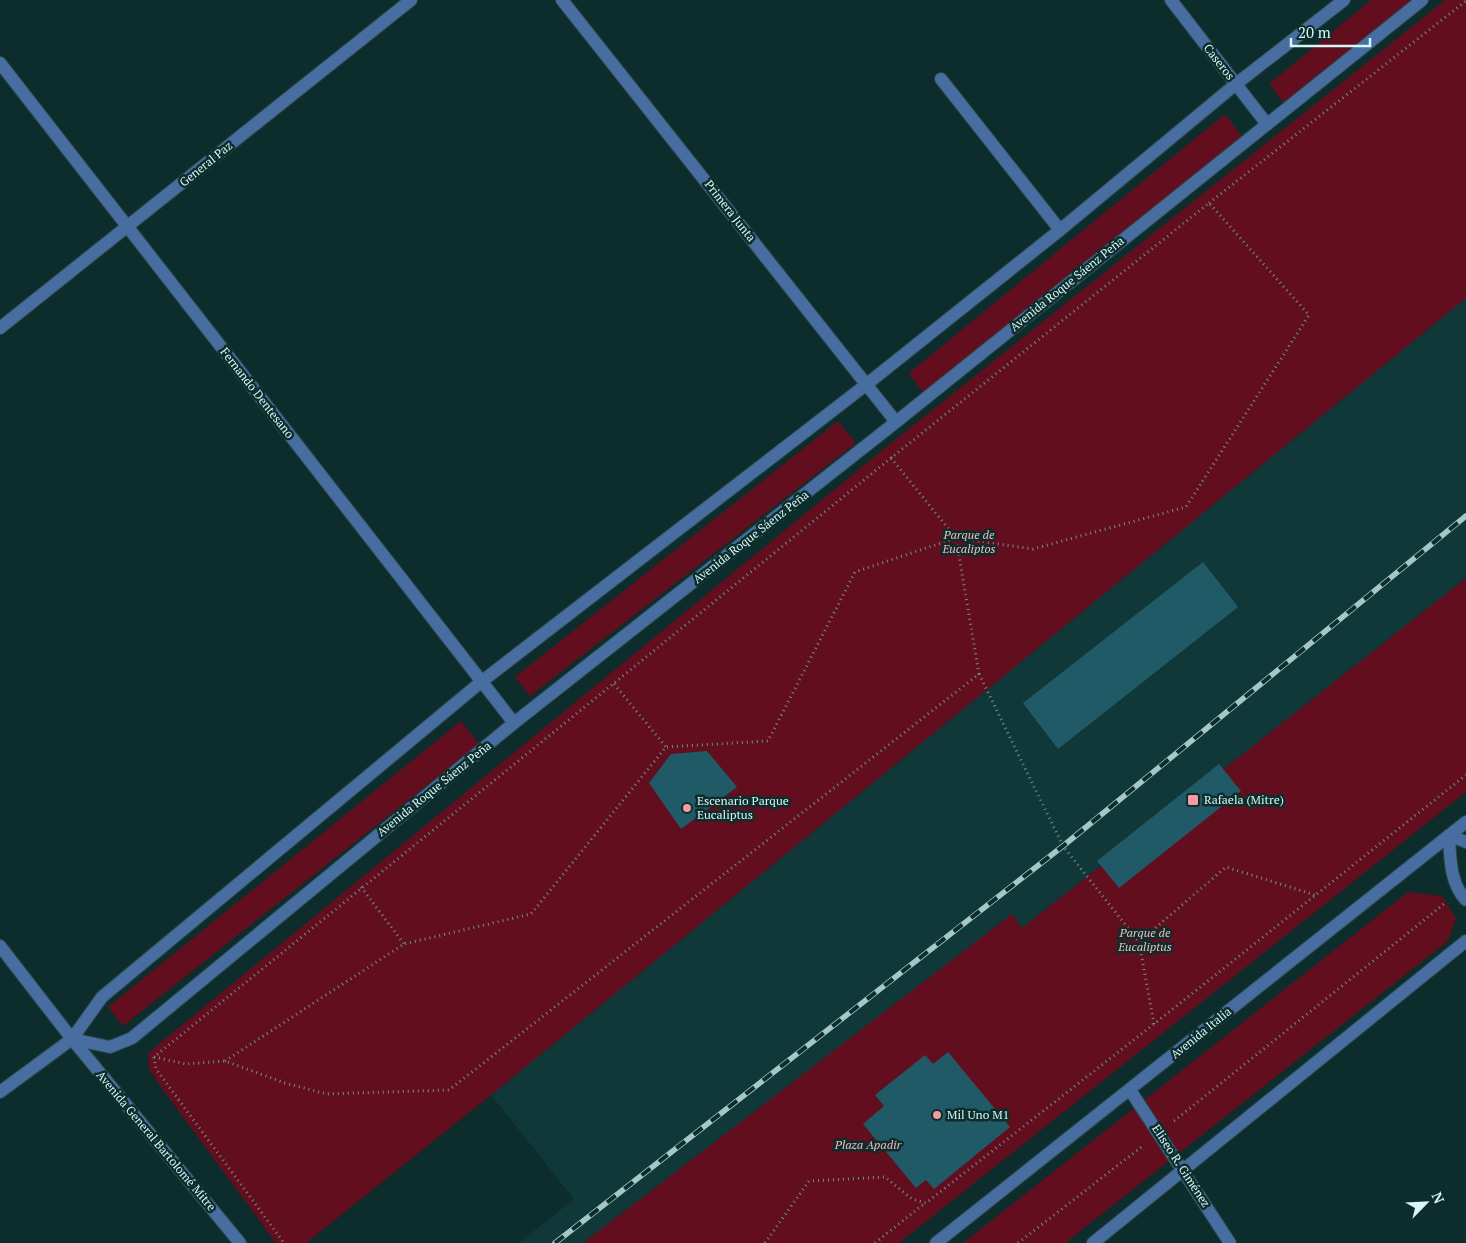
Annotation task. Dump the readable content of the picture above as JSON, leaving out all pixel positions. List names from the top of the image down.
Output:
{
  "streets": {
    "street": [
      "Caseros",
      "General Paz",
      "Primera Junta",
      "Avenida Roque Sáenz Peña",
      "Fernando Dentesano",
      "Avenida Italia",
      "Avenida General Bartolomé Mitre",
      "Eliseo R. Giménez"
    ]
  },
  "crossings": [
    ["Caseros", "Avenida Roque Sáenz Peña"],
    ["General Paz", "Fernando Dentesano"],
    ["Primera Junta", "Avenida Roque Sáenz Peña"],
    ["Avenida Roque Sáenz Peña", "Fernando Dentesano"],
    ["Avenida Roque Sáenz Peña", "Avenida General Bartolomé Mitre"],
    ["Avenida Italia", "Eliseo R. Giménez"]
  ],
  "parks": ["Parque de Eucaliptos", "Parque de Eucaliptus", "Plaza Apadir"],
  "places": {
    "transit": ["Rafaela (Mitre)"],
    "other": ["Escenario Parque Eucaliptus", "Mil Uno M1"]
  },
  "scale_bar": "20 m",
  "north": "top right"
}
